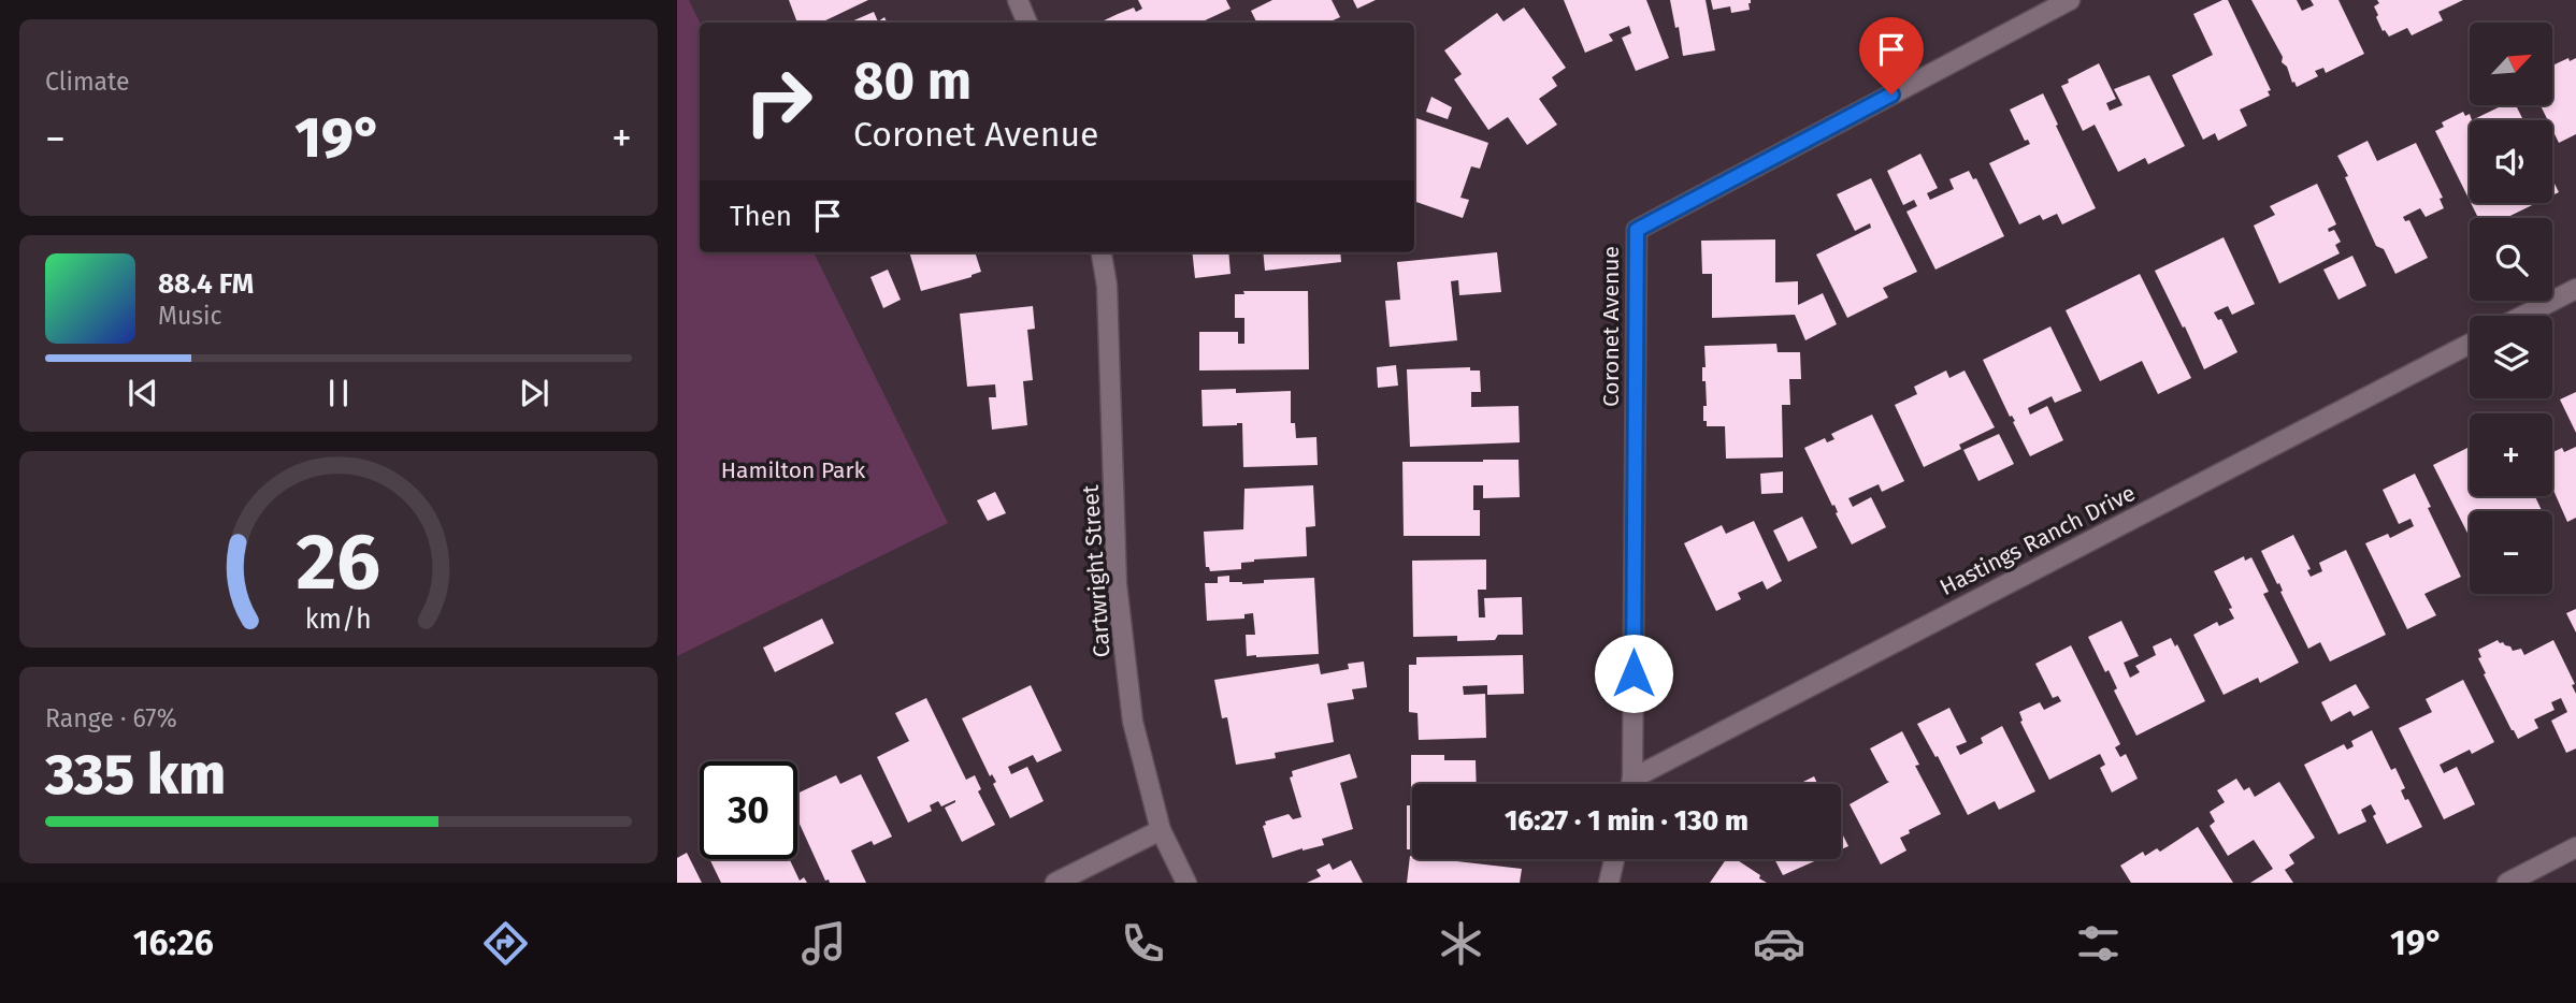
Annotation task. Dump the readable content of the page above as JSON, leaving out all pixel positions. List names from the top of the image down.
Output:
{
  "streets": {
    "street": ["Coronet Avenue", "Hastings Ranch Drive", "Cartwright Street"]
  },
  "parks": ["Hamilton Park"],
  "north": "top right",
  "page": {
    "tile": [
      "Climate",
      ["Range · 67%", "335 km"]
    ],
    "map_buttons": ["+", "−"],
    "turn": ["80 m", "Coronet Avenue"],
    "heat": ["−", "19°", "+"],
    "then": "Then",
    "song": ["88.4 FM", "Music"],
    "limit": "30",
    "trip": "16:27 · 1 min · 130 m",
    "tabs": ["16:26", "19°"],
    "gauge": ["26", "km/h"]
  }
}
